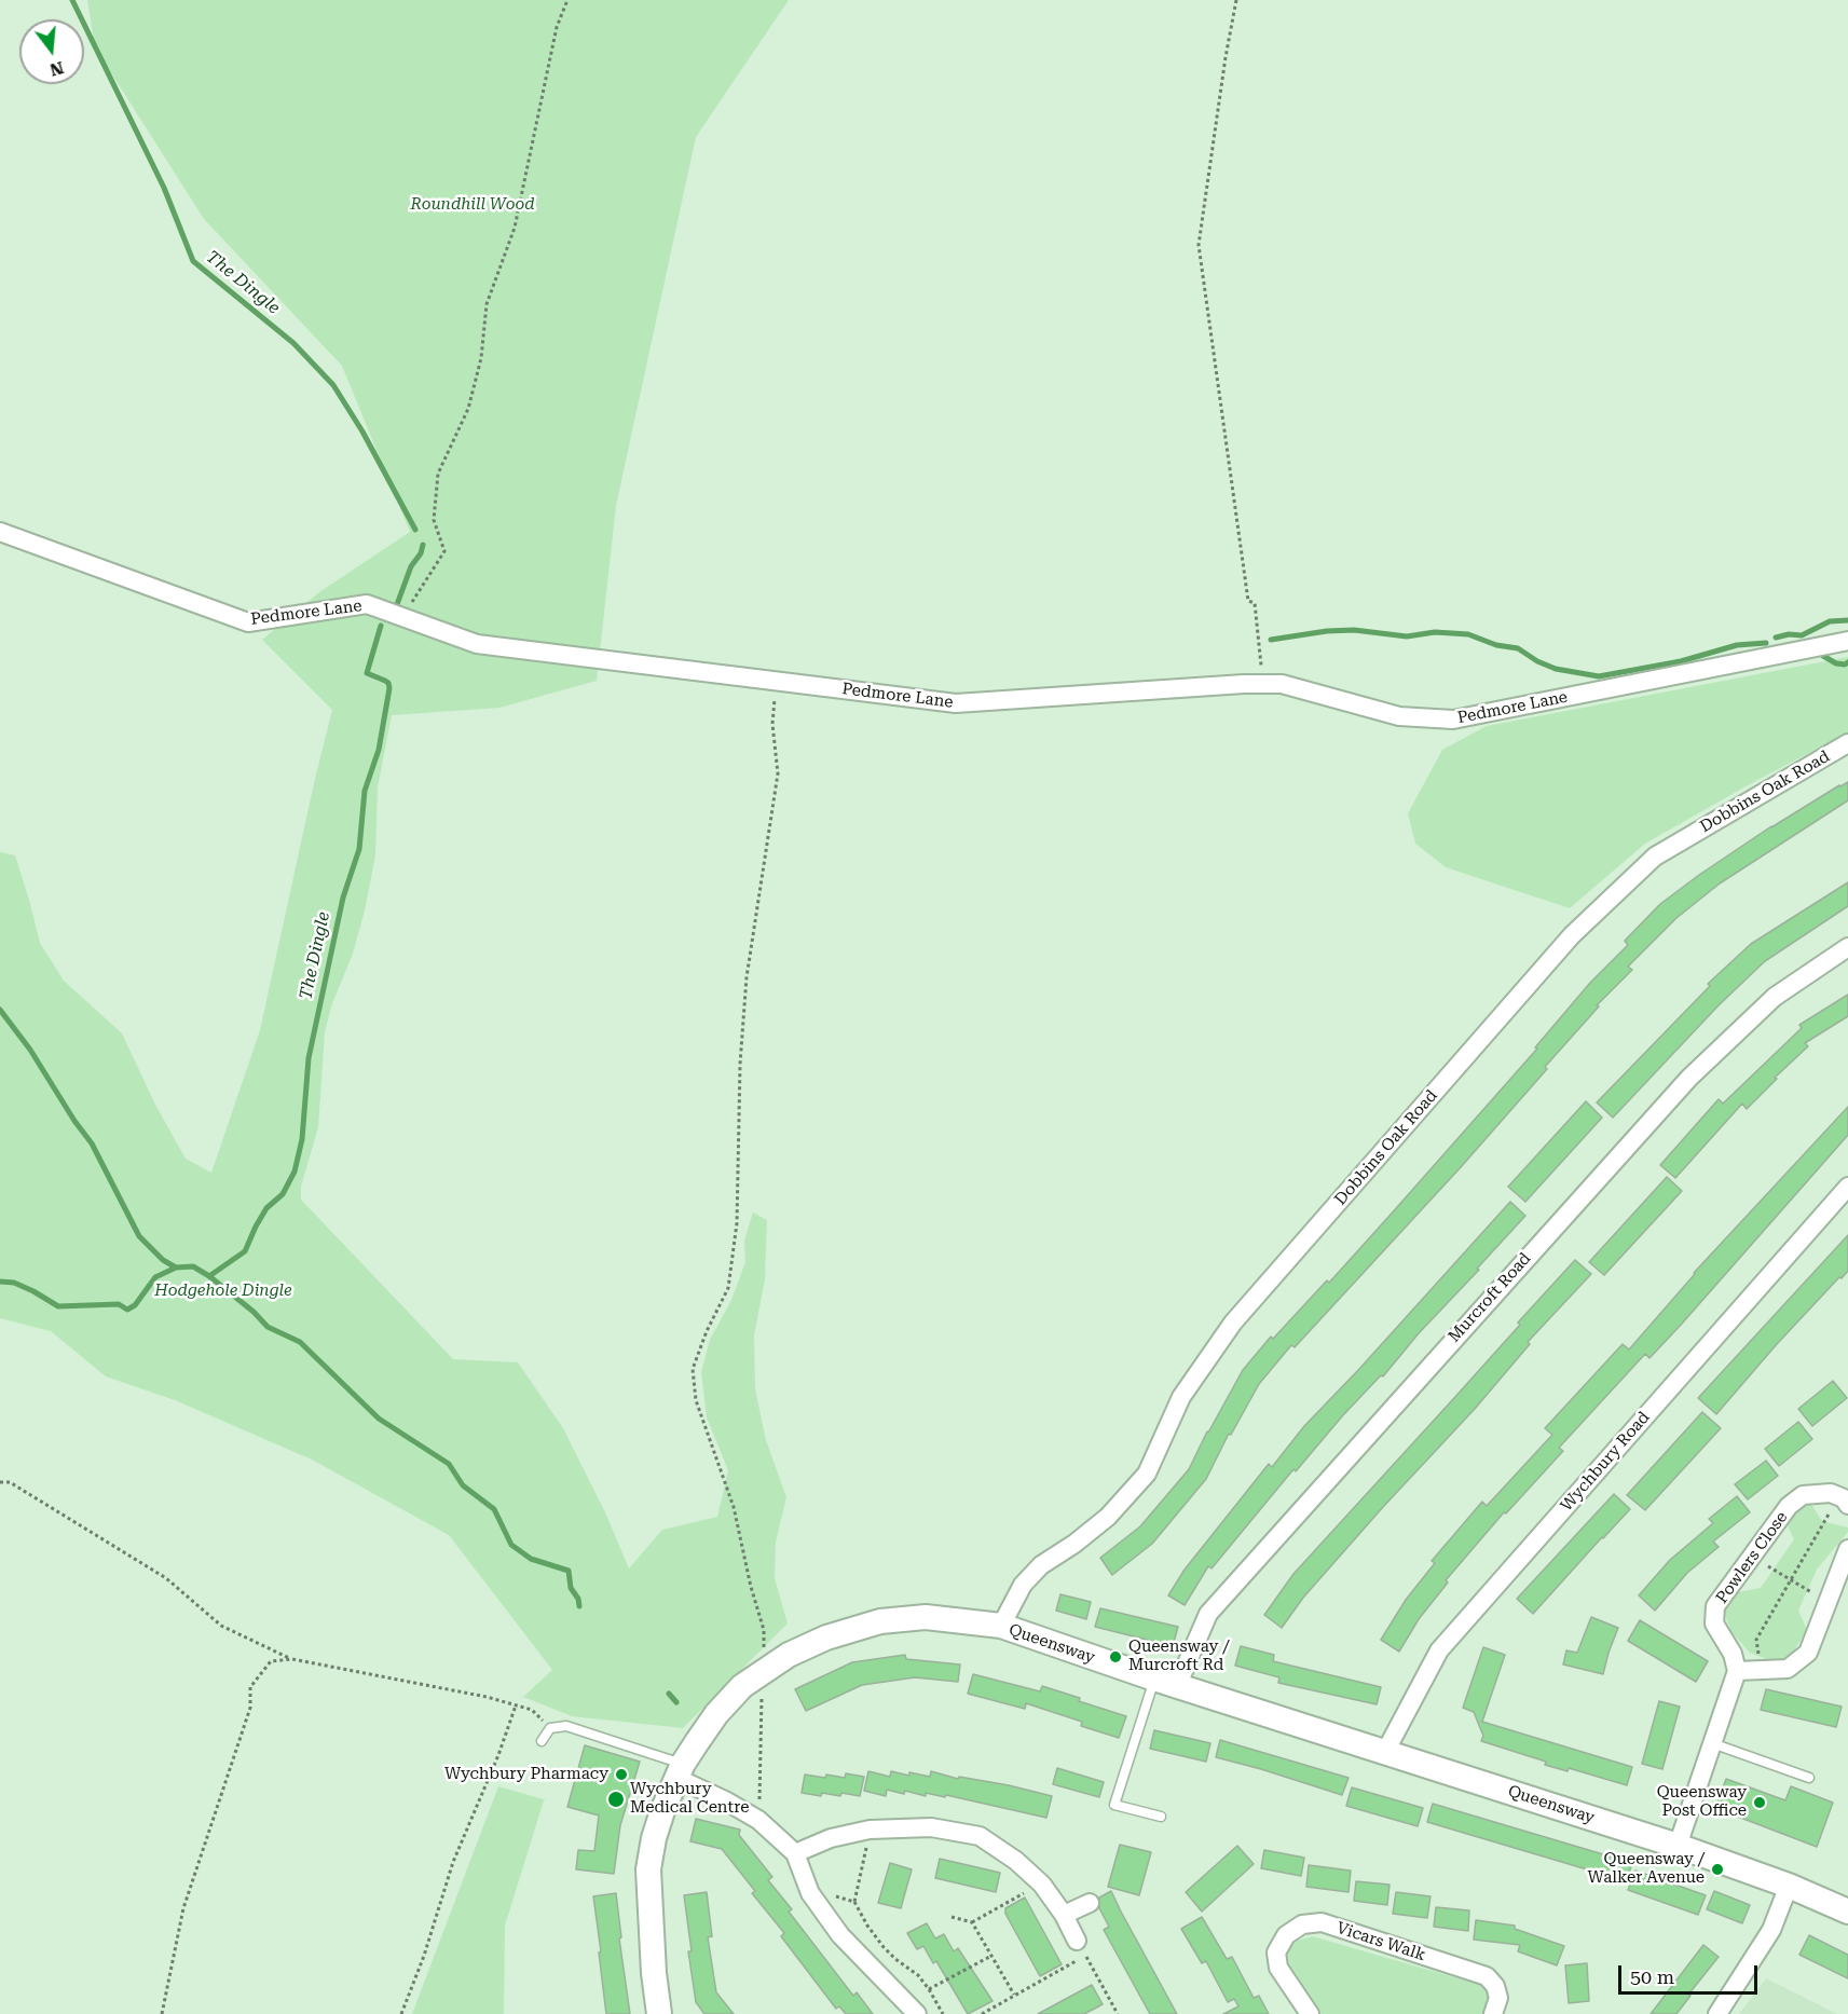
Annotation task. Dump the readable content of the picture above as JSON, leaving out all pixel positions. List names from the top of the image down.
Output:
{
  "streets": {
    "street": [
      "Pedmore Lane",
      "Dobbins Oak Road",
      "Murcroft Road",
      "Wychbury Road",
      "Powlers Close",
      "Queensway",
      "Vicars Walk"
    ]
  },
  "crossings": [
    ["Dobbins Oak Road", "Queensway"],
    ["Murcroft Road", "Queensway"],
    ["Wychbury Road", "Queensway"]
  ],
  "water": ["The Dingle"],
  "parks": ["Roundhill Wood", "Hodgehole Dingle"],
  "places": [
    "Queensway / Murcroft Rd",
    "Wychbury Pharmacy",
    "Wychbury Medical Centre",
    "Queensway Post Office",
    "Queensway / Walker Avenue"
  ],
  "scale_bar": "50 m",
  "north": "bottom"
}
